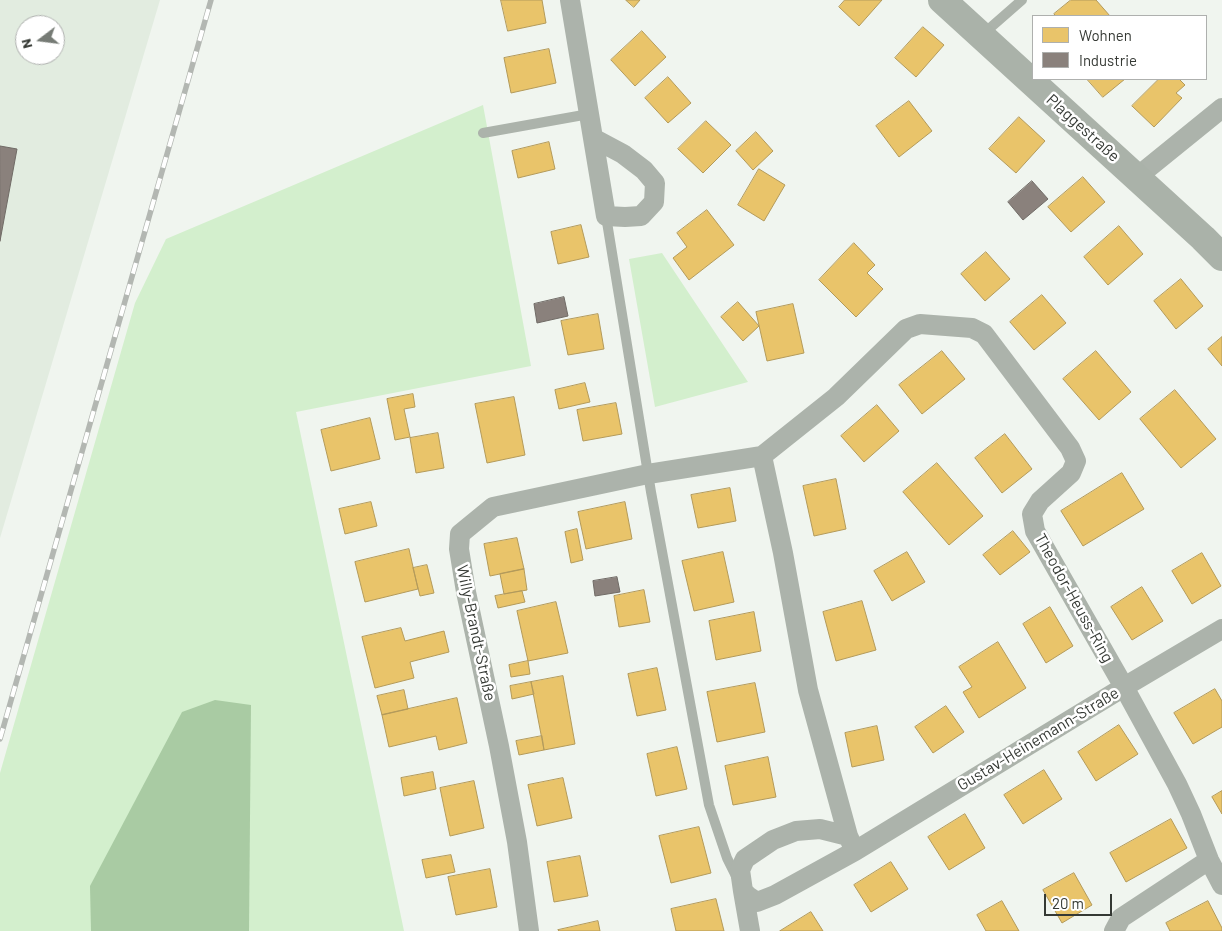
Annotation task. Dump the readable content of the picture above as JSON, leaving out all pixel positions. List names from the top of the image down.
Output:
{
  "streets": {
    "street": [
      "Plaggestraße",
      "Theodor-Heuss-Ring",
      "Willy-Brandt-Straße",
      "Gustav-Heinemann-Straße"
    ]
  },
  "crossings": [
    ["Theodor-Heuss-Ring", "Willy-Brandt-Straße"],
    ["Theodor-Heuss-Ring", "Gustav-Heinemann-Straße"]
  ],
  "legend": ["Wohnen", "Industrie"],
  "scale_bar": "20 m",
  "north": "left"
}
